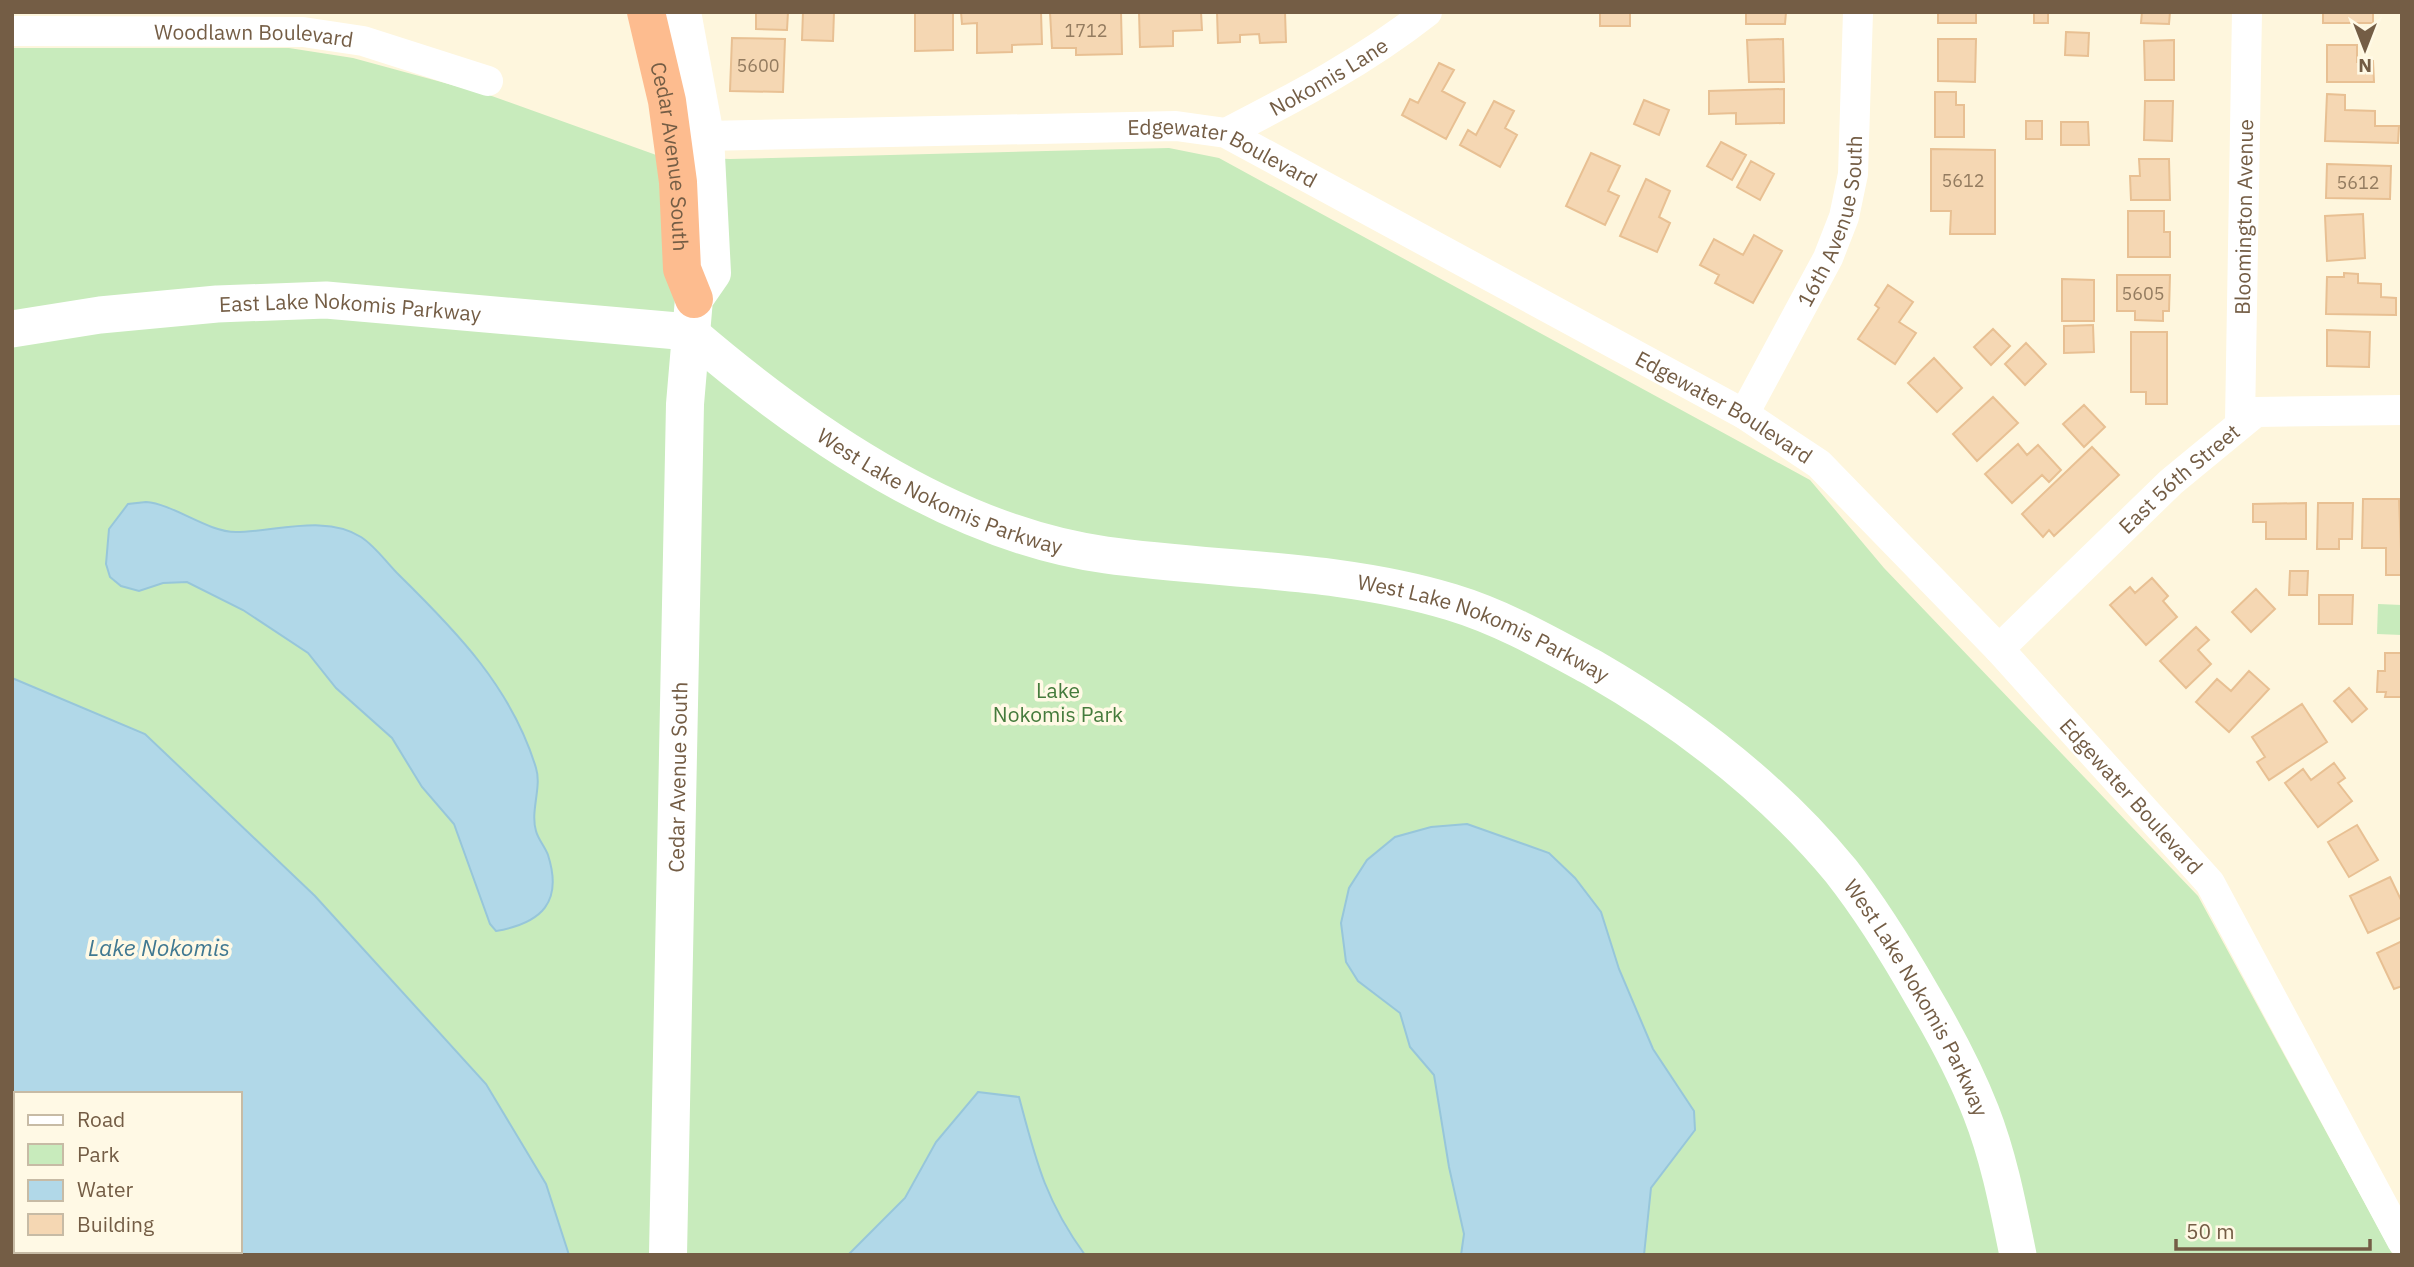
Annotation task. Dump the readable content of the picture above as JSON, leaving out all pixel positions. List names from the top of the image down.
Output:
{
  "streets": {
    "highway": ["Cedar Avenue South"],
    "street": [
      "Woodlawn Boulevard",
      "Nokomis Lane",
      "Edgewater Boulevard",
      "Bloomington Avenue",
      "16th Avenue South",
      "East Lake Nokomis Parkway",
      "East 56th Street",
      "West Lake Nokomis Parkway"
    ]
  },
  "crossings": [
    ["Nokomis Lane", "Edgewater Boulevard"],
    ["Cedar Avenue South", "Edgewater Boulevard"],
    ["Cedar Avenue South", "East Lake Nokomis Parkway"],
    ["Cedar Avenue South", "West Lake Nokomis Parkway"],
    ["Edgewater Boulevard", "16th Avenue South"],
    ["Edgewater Boulevard", "East 56th Street"],
    ["Bloomington Avenue", "East 56th Street"],
    ["East Lake Nokomis Parkway", "West Lake Nokomis Parkway"]
  ],
  "water": ["Lake Nokomis"],
  "parks": ["Lake Nokomis Park"],
  "house_numbers": [
    "1712",
    "5600",
    "5612",
    "5612",
    "5605"
  ],
  "legend": [
    "Road",
    "Park",
    "Water",
    "Building"
  ],
  "scale_bar": "50 m",
  "north": "bottom"
}
